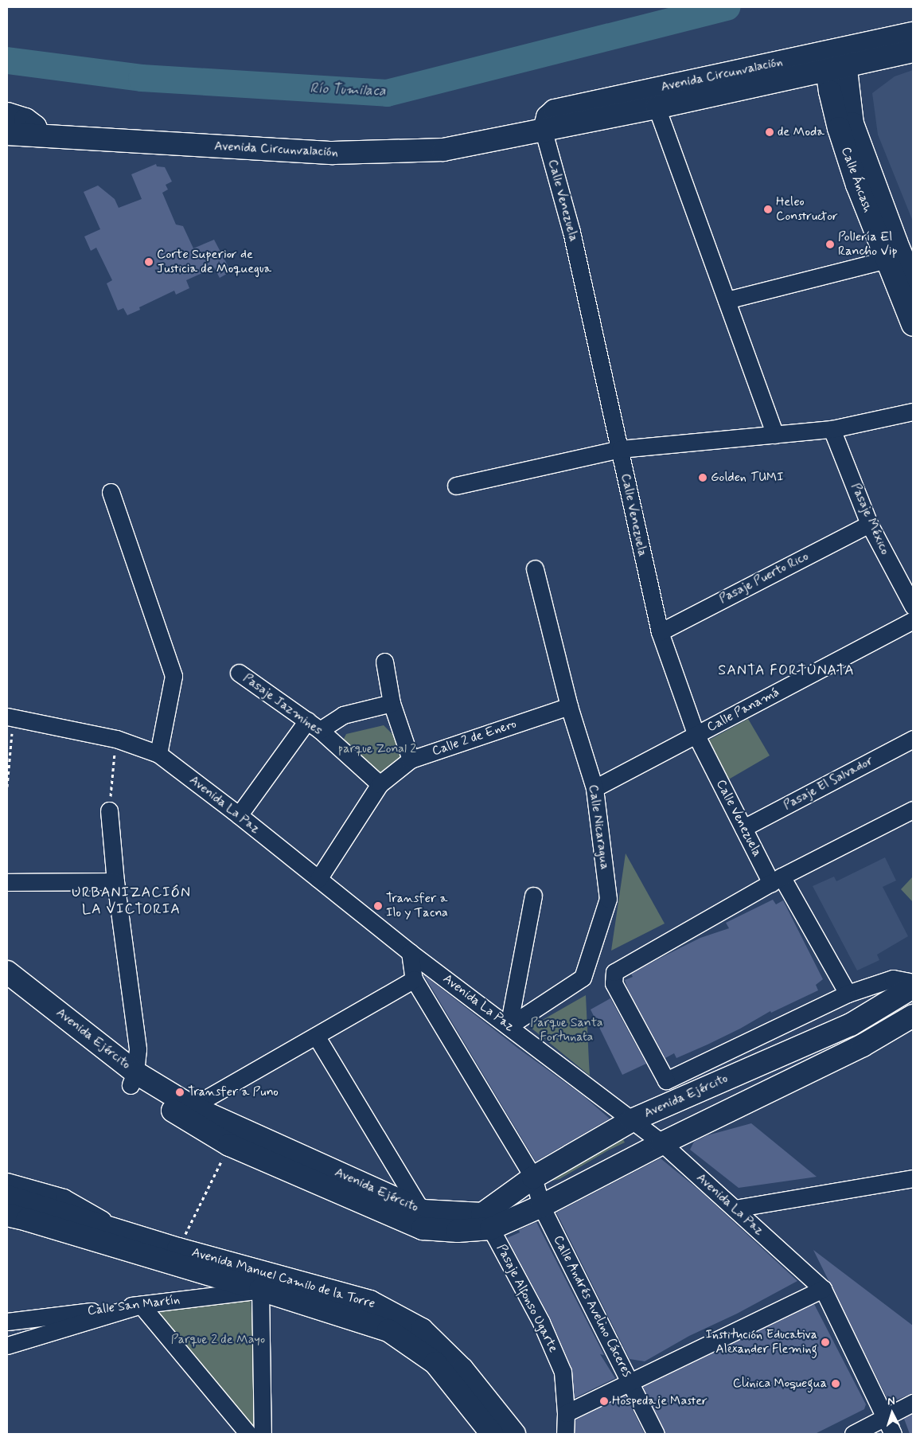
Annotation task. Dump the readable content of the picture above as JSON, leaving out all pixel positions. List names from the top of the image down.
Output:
{
  "streets": {
    "main road": [
      "Avenida Circunvalación",
      "Calle Áncash",
      "Avenida Ejército",
      "Avenida Manuel Camilo de la Torre"
    ],
    "street": [
      "Calle Venezuela",
      "Pasaje México",
      "Pasaje Puerto Rico",
      "Pasaje Jazmines",
      "Calle Panamá",
      "Calle 2 de Enero",
      "Pasaje El Salvador",
      "Avenida La Paz",
      "Calle Nicaragua",
      "Pasaje Alfonso Ugarte",
      "Calle San Martín",
      "Calle Andrés Avelino Cáceres"
    ]
  },
  "crossings": [
    ["Avenida Circunvalación", "Calle Áncash"],
    ["Avenida Circunvalación", "Calle Venezuela"],
    ["Calle Venezuela", "Pasaje Puerto Rico"],
    ["Calle Venezuela", "Calle Panamá"],
    ["Calle Venezuela", "Pasaje El Salvador"],
    ["Pasaje México", "Pasaje Puerto Rico"],
    ["Pasaje Jazmines", "Calle 2 de Enero"],
    ["Calle Panamá", "Calle Nicaragua"],
    ["Calle 2 de Enero", "Avenida La Paz"],
    ["Calle 2 de Enero", "Calle Nicaragua"],
    ["Avenida La Paz", "Calle Nicaragua"],
    ["Avenida La Paz", "Avenida Ejército"],
    ["Avenida Ejército", "Pasaje Alfonso Ugarte"],
    ["Avenida Ejército", "Calle Andrés Avelino Cáceres"],
    ["Avenida Manuel Camilo de la Torre", "Calle San Martín"]
  ],
  "districts": ["SANTA FORTUNATA", "URBANIZACIÓN LA VICTORIA"],
  "water": ["Río Tumilaca"],
  "parks": ["parque Zonal 2", "Parque Santa Fortunata", "Parque 2 de Mayo"],
  "places": [
    "de Moda",
    "Heleo Constructor",
    "Pollería El Rancho Vip",
    "Corte Superior de Justicia de Moquegua",
    "Golden TUMI",
    "Transfer a Ilo y Tacna",
    "Transfer a Puno",
    "Institución Educativa Alexander Fleming",
    "Clinica Moquegua",
    "Hospedaje Master"
  ],
  "north": "top"
}
